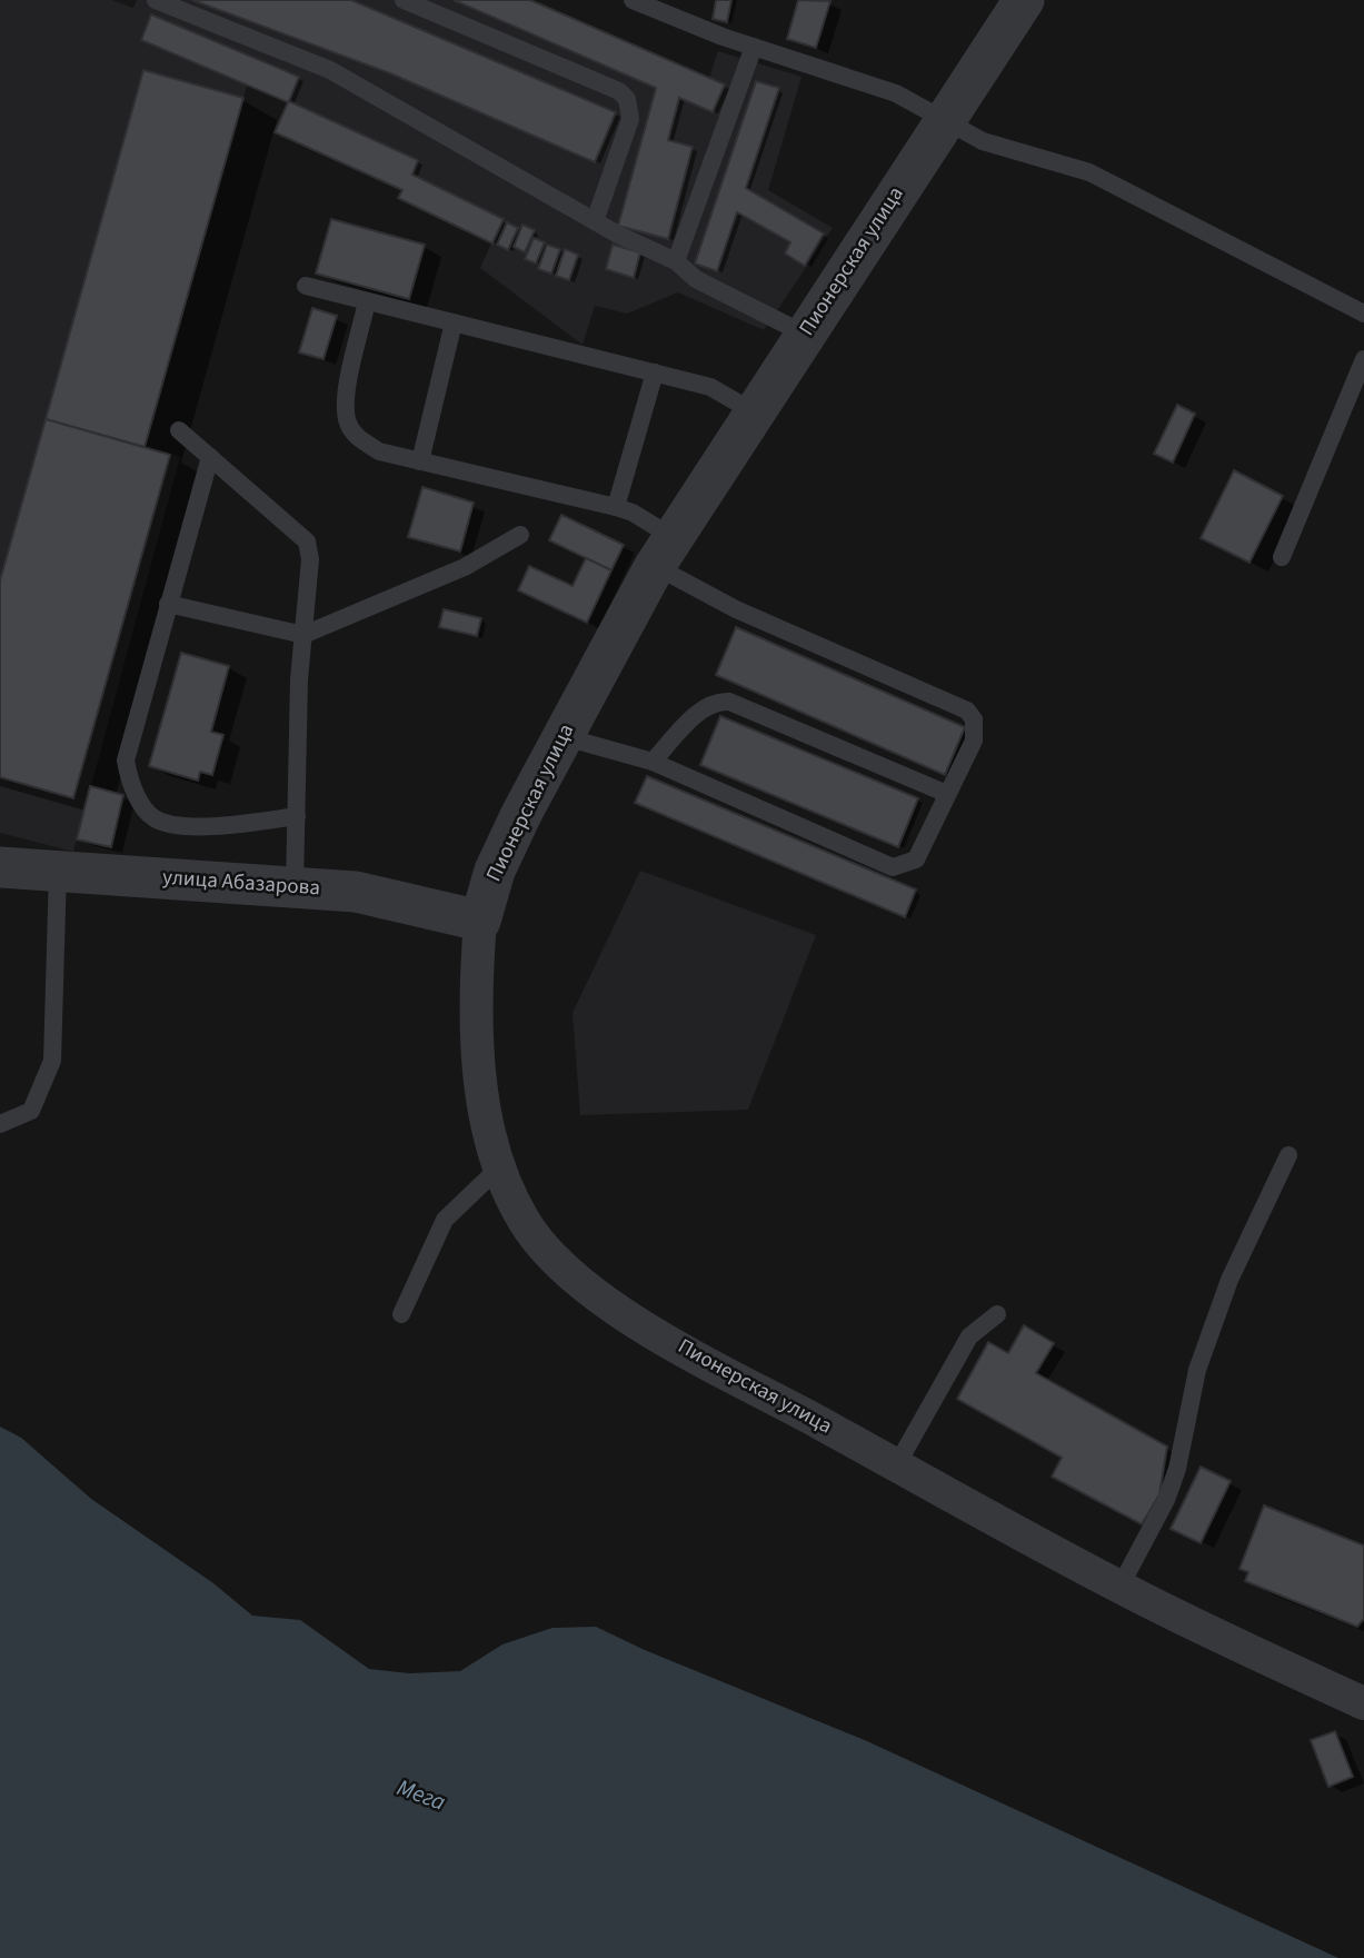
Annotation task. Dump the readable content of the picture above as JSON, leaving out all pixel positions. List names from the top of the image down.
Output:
{
  "streets": {
    "street": ["Пионерская улица", "улица Абазарова"]
  },
  "crossings": [
    ["Пионерская улица", "улица Абазарова"]
  ],
  "water": ["Мега"]
}
